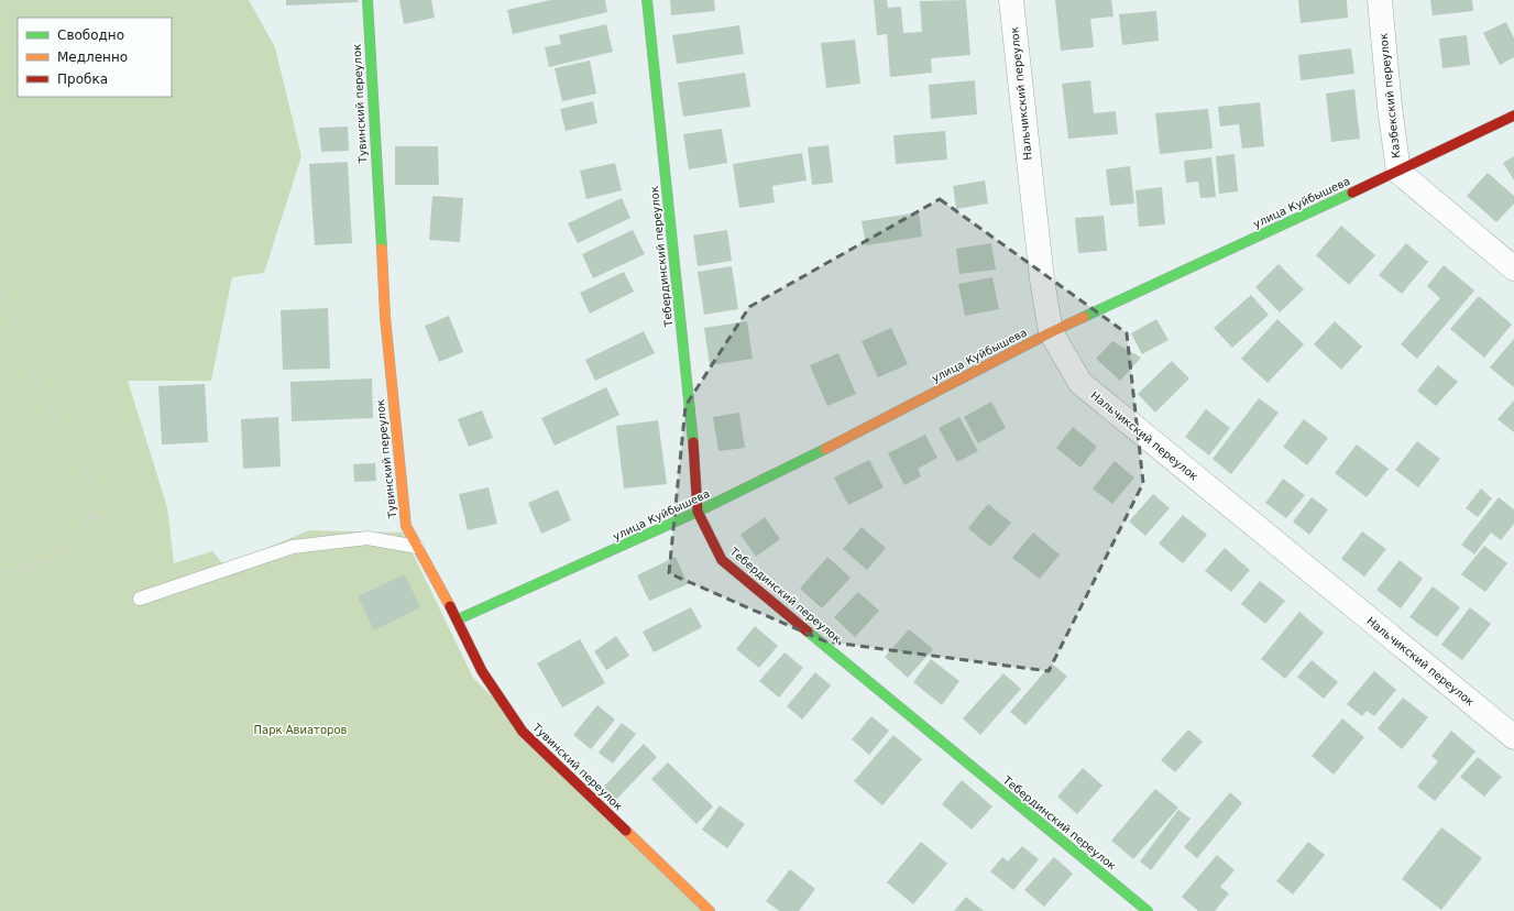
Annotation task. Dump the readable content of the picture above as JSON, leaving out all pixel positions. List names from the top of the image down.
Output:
{
  "streets": {
    "street": [
      "Нальчикский переулок",
      "Казбекский переулок",
      "Тувинский переулок",
      "улица Куйбышева",
      "Тебердинский переулок"
    ]
  },
  "crossings": [
    ["Нальчикский переулок", "улица Куйбышева"],
    ["Казбекский переулок", "улица Куйбышева"],
    ["Тувинский переулок", "улица Куйбышева"],
    ["улица Куйбышева", "Тебердинский переулок"]
  ],
  "parks": ["Парк Авиаторов"],
  "legend": ["Свободно", "Медленно", "Пробка"]
}
